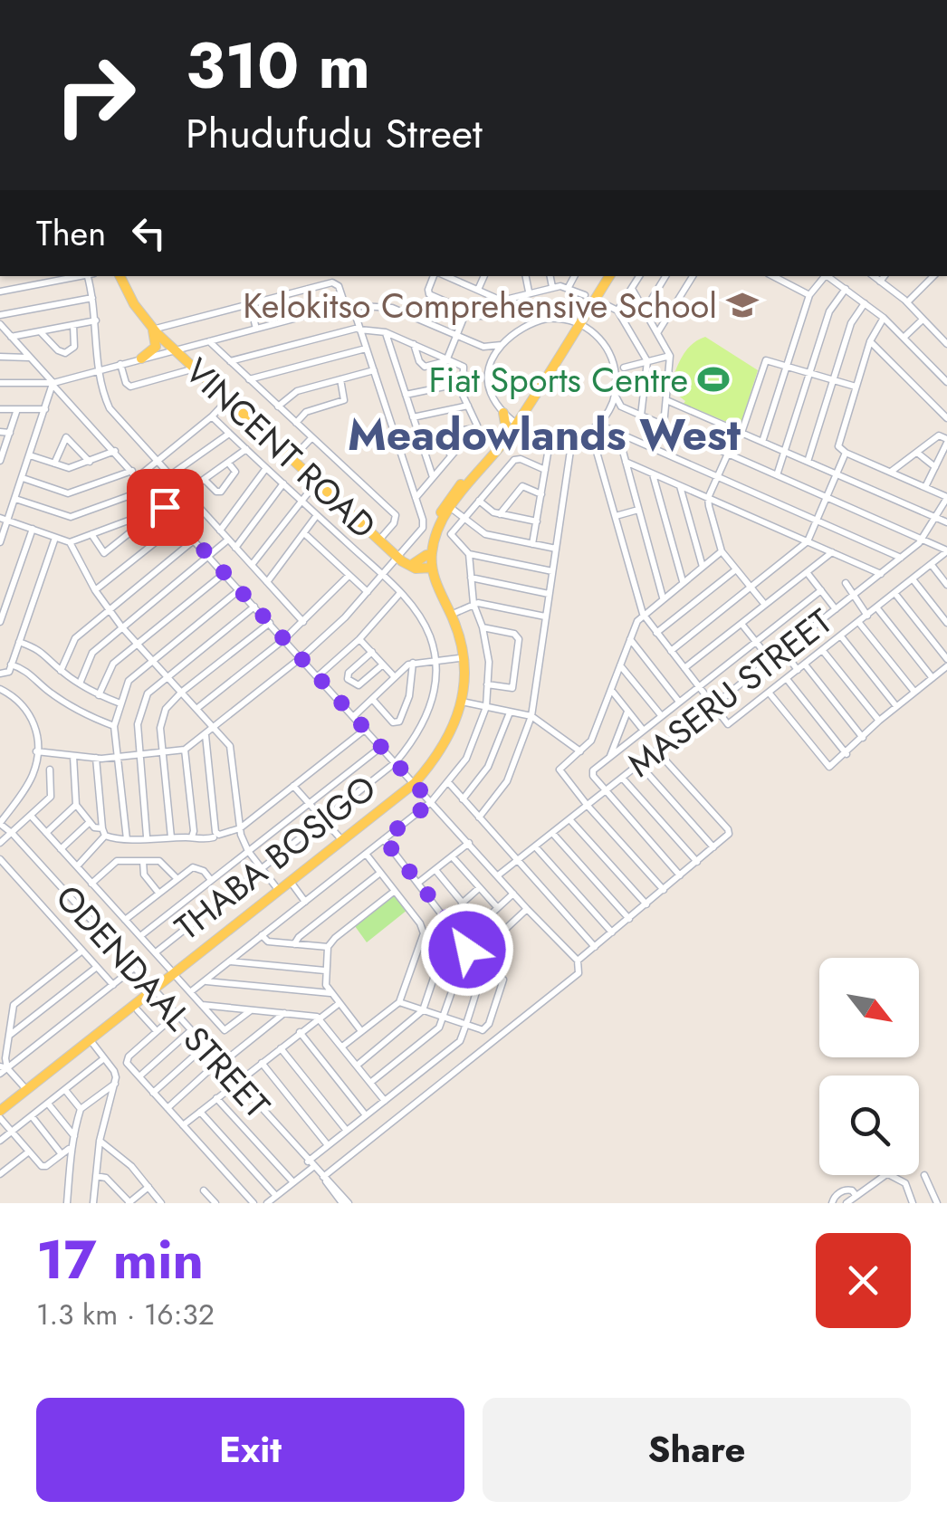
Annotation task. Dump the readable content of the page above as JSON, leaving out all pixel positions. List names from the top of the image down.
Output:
{
  "streets": {
    "main road": ["VINCENT ROAD"],
    "street": ["MASERU STREET", "THABA BOSIGO", "ODENDAAL STREET"]
  },
  "districts": ["Meadowlands West"],
  "places": {
    "school or university": ["Kelokitso Comprehensive School"],
    "sports": ["Fiat Sports Centre"]
  },
  "north": "bottom right",
  "page": {
    "turn": ["310 m", "Phudufudu Street"],
    "then": "Then",
    "heading": ["17 min", "1.3 km · 16:32"],
    "buttons": ["Exit", "Share"]
  }
}
